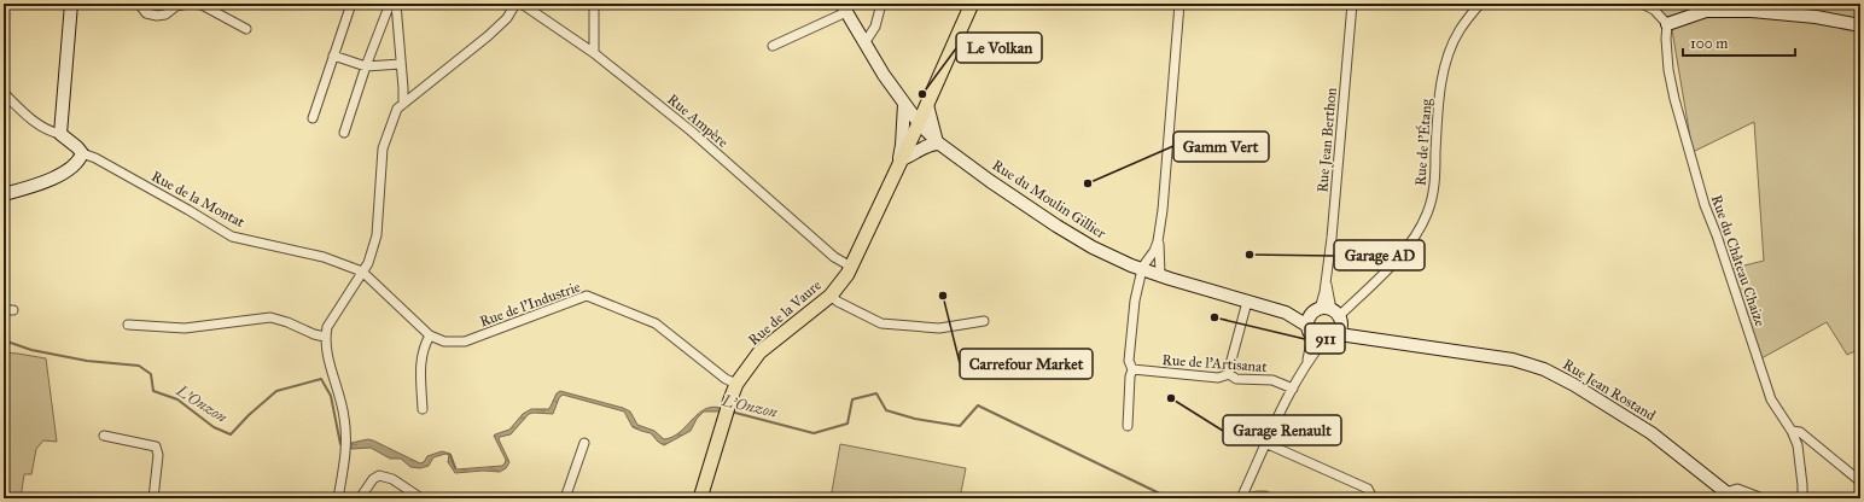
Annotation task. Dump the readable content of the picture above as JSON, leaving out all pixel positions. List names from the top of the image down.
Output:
{
  "streets": {
    "main road": ["Rue du Moulin Gillier", "Rue de la Vaure", "Rue Jean Rostand"],
    "street": [
      "Rue Ampère",
      "Rue Jean Berthon",
      "Rue de l'Étang",
      "Rue de la Montat",
      "Rue du Château Chaize",
      "Rue de l'Industrie",
      "Rue de l'Artisanat"
    ]
  },
  "crossings": [
    ["Rue Ampère", "Rue de la Vaure"],
    ["Rue Jean Berthon", "Rue de l'Étang"],
    ["Rue Jean Berthon", "Rue du Moulin Gillier"],
    ["Rue Jean Berthon", "Rue Jean Rostand"],
    ["Rue de l'Étang", "Rue du Moulin Gillier"],
    ["Rue de l'Étang", "Rue Jean Rostand"],
    ["Rue de la Montat", "Rue de l'Industrie"],
    ["Rue du Moulin Gillier", "Rue de la Vaure"],
    ["Rue du Moulin Gillier", "Rue Jean Rostand"],
    ["Rue de l'Industrie", "Rue de la Vaure"]
  ],
  "water": ["L'Onzon"],
  "places": [
    "Le Volkan",
    "Gamm Vert",
    "Garage AD",
    "Carrefour Market",
    "911",
    "Garage Renault"
  ],
  "scale_bar": "100 m"
}
